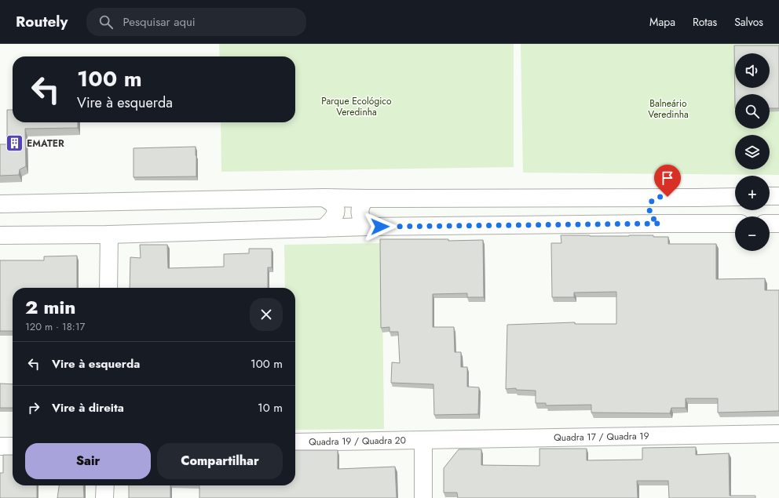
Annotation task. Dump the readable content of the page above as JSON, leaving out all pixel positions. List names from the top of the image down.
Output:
{
  "streets": {
    "street": ["Quadra 17 / Quadra 19", "Quadra 19 / Quadra 20"]
  },
  "crossings": [
    ["Quadra 17 / Quadra 19", "Quadra 19 / Quadra 20"]
  ],
  "parks": ["Parque Ecológico Veredinha", "Balneário Veredinha"],
  "places": {
    "building": ["EMATER"]
  },
  "page": {
    "header": "Routely",
    "search": "Pesquisar aqui",
    "nav": ["Mapa", "Rotas", "Salvos"],
    "map_buttons": ["+", "−"],
    "turn": ["100 m", "Vire à esquerda"],
    "heading": ["2 min", "120 m · 18:17"],
    "list": [
      {
        "name": "Vire à esquerda",
        "value": "100 m"
      },
      {
        "name": "Vire à direita",
        "value": "10 m"
      }
    ],
    "buttons": ["Sair", "Compartilhar"]
  }
}
